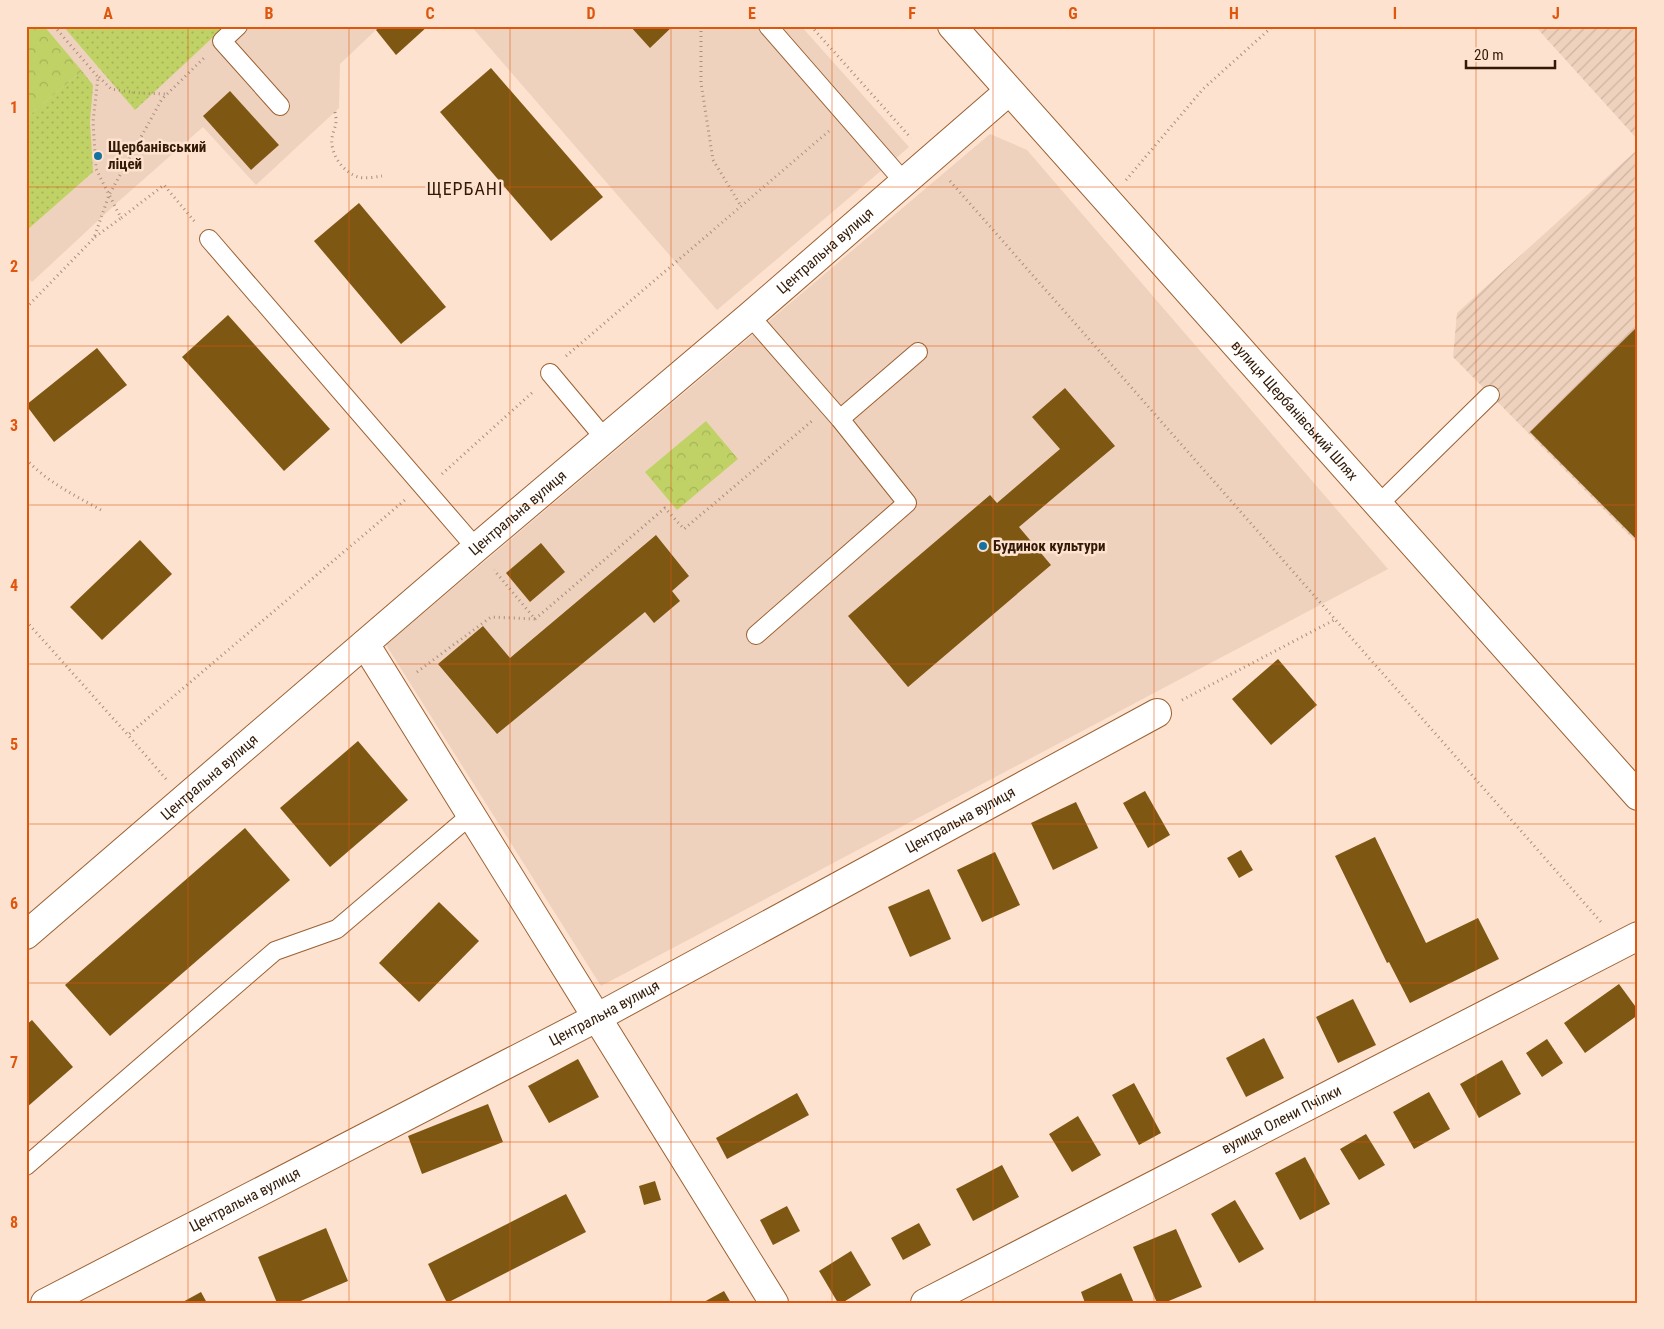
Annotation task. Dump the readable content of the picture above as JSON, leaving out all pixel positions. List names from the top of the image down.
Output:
{
  "streets": {
    "street": ["Центральна вулиця", "вулиця Щербанівський Шлях", "вулиця Олени Пчілки"]
  },
  "crossings": [
    ["Центральна вулиця", "вулиця Щербанівський Шлях"]
  ],
  "districts": ["ЩЕРБАНІ"],
  "places": ["Щербанівський ліцей", "Будинок культури"],
  "scale_bar": "20 m",
  "grid": {
    "columns": [
      "A",
      "B",
      "C",
      "D",
      "E",
      "F",
      "G",
      "H",
      "I",
      "J"
    ],
    "rows": [
      "1",
      "2",
      "3",
      "4",
      "5",
      "6",
      "7",
      "8"
    ]
  }
}
